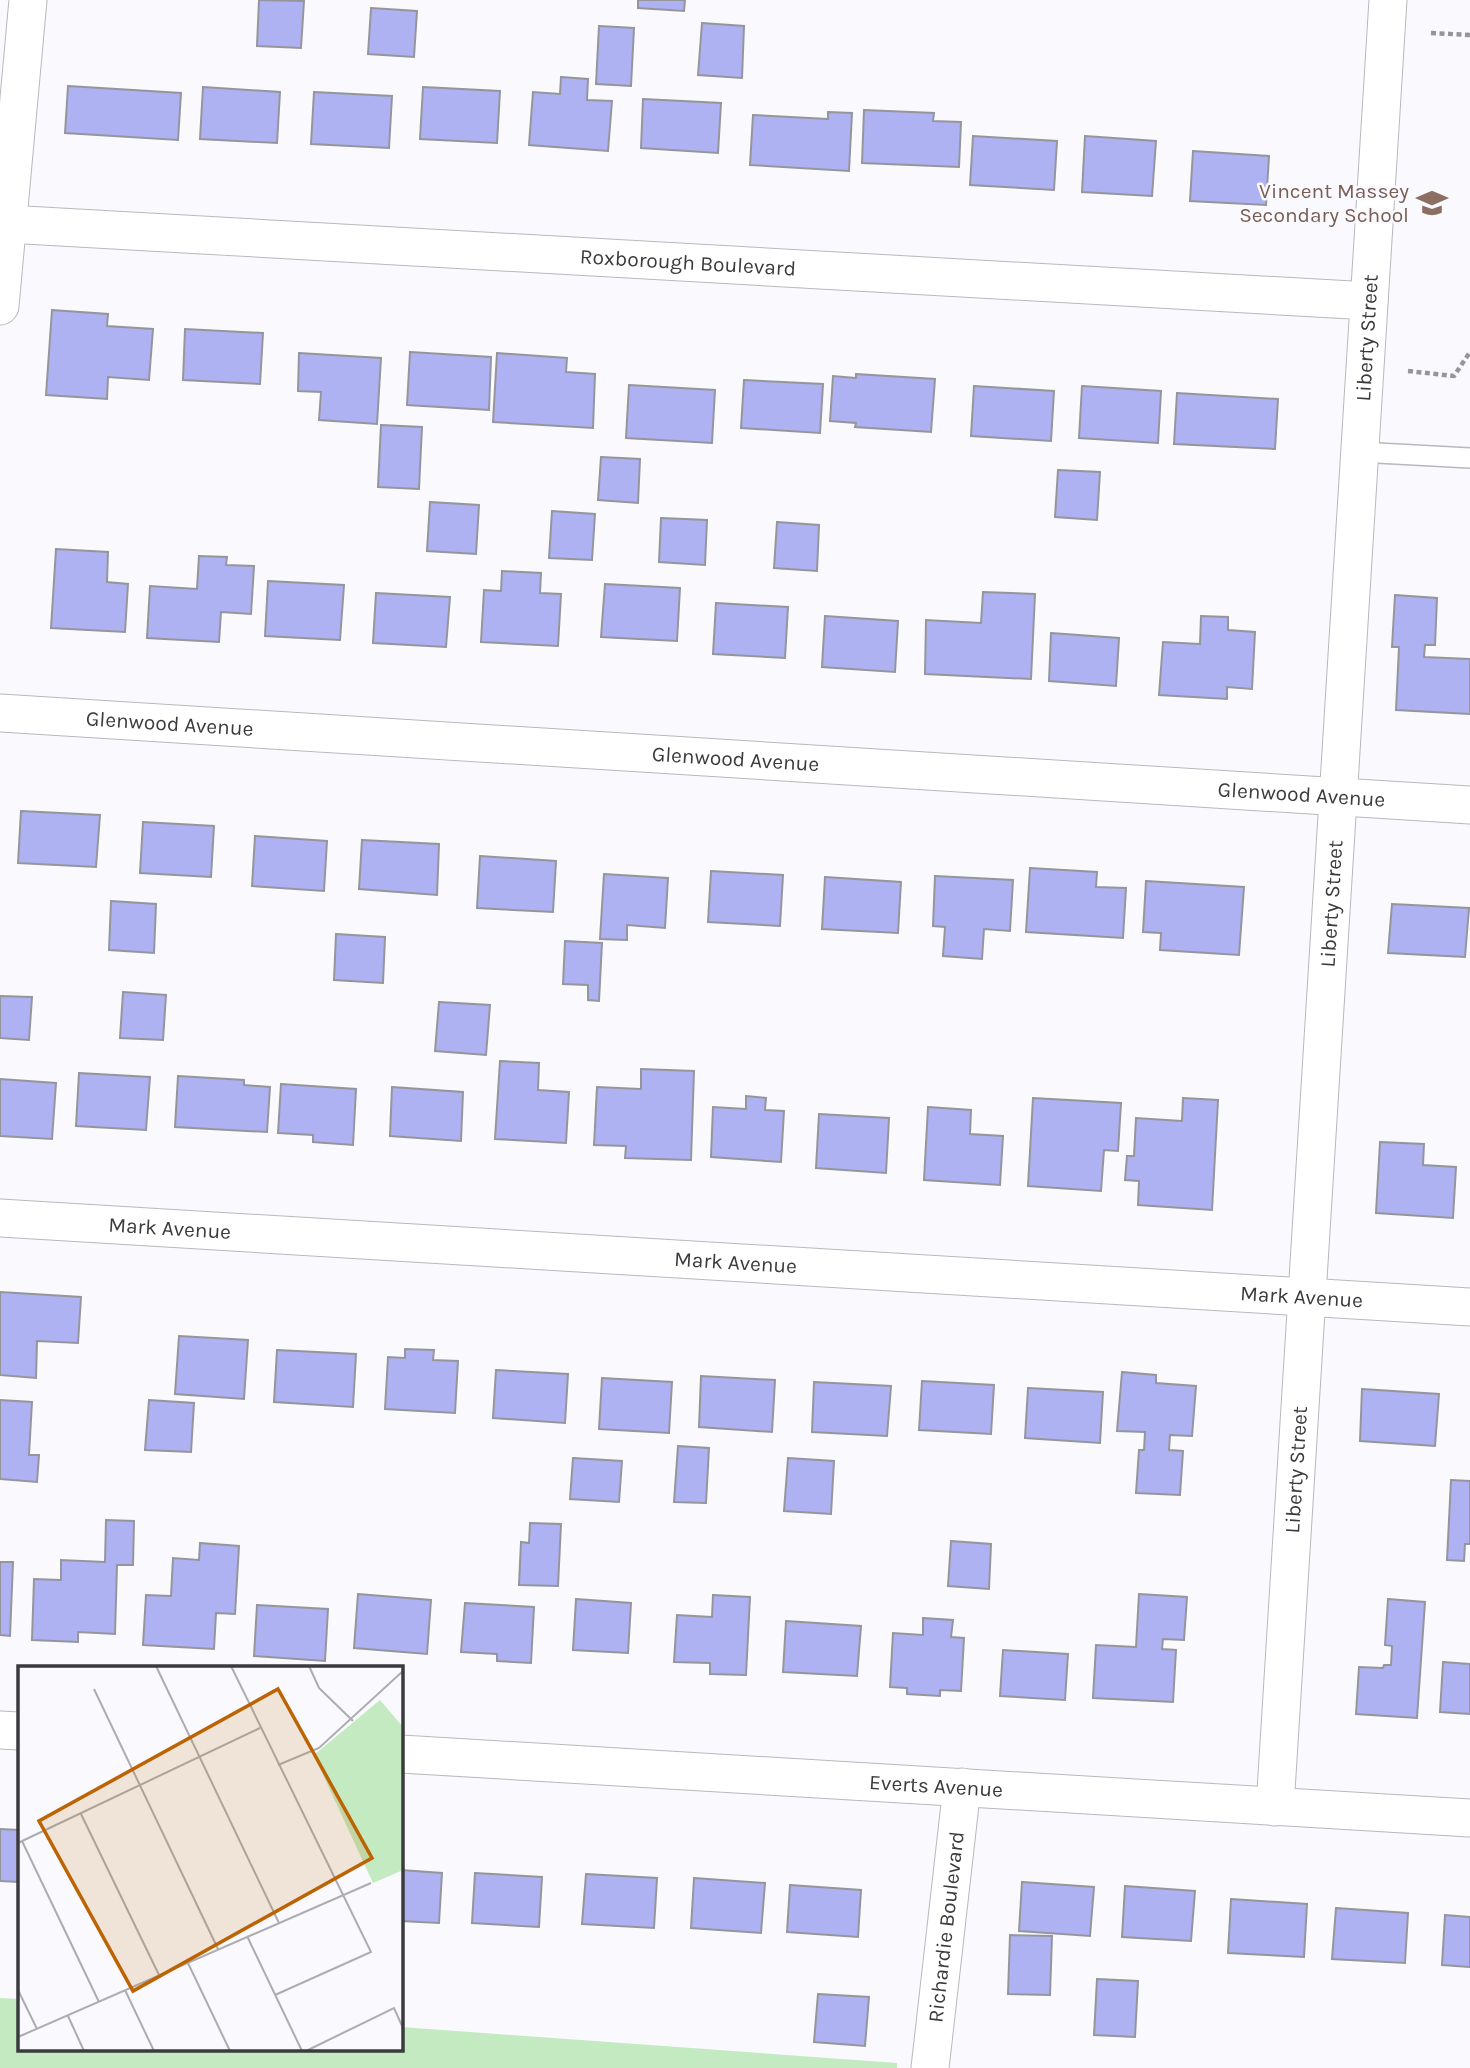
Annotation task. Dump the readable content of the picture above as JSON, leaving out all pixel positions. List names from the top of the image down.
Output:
{
  "streets": {
    "street": [
      "Roxborough Boulevard",
      "Liberty Street",
      "Glenwood Avenue",
      "Mark Avenue",
      "Everts Avenue",
      "Richardie Boulevard"
    ]
  },
  "crossings": [
    ["Roxborough Boulevard", "Liberty Street"],
    ["Liberty Street", "Glenwood Avenue"],
    ["Liberty Street", "Mark Avenue"],
    ["Liberty Street", "Everts Avenue"],
    ["Everts Avenue", "Richardie Boulevard"]
  ],
  "places": {
    "school or university": ["Vincent Massey Secondary School"]
  }
}
